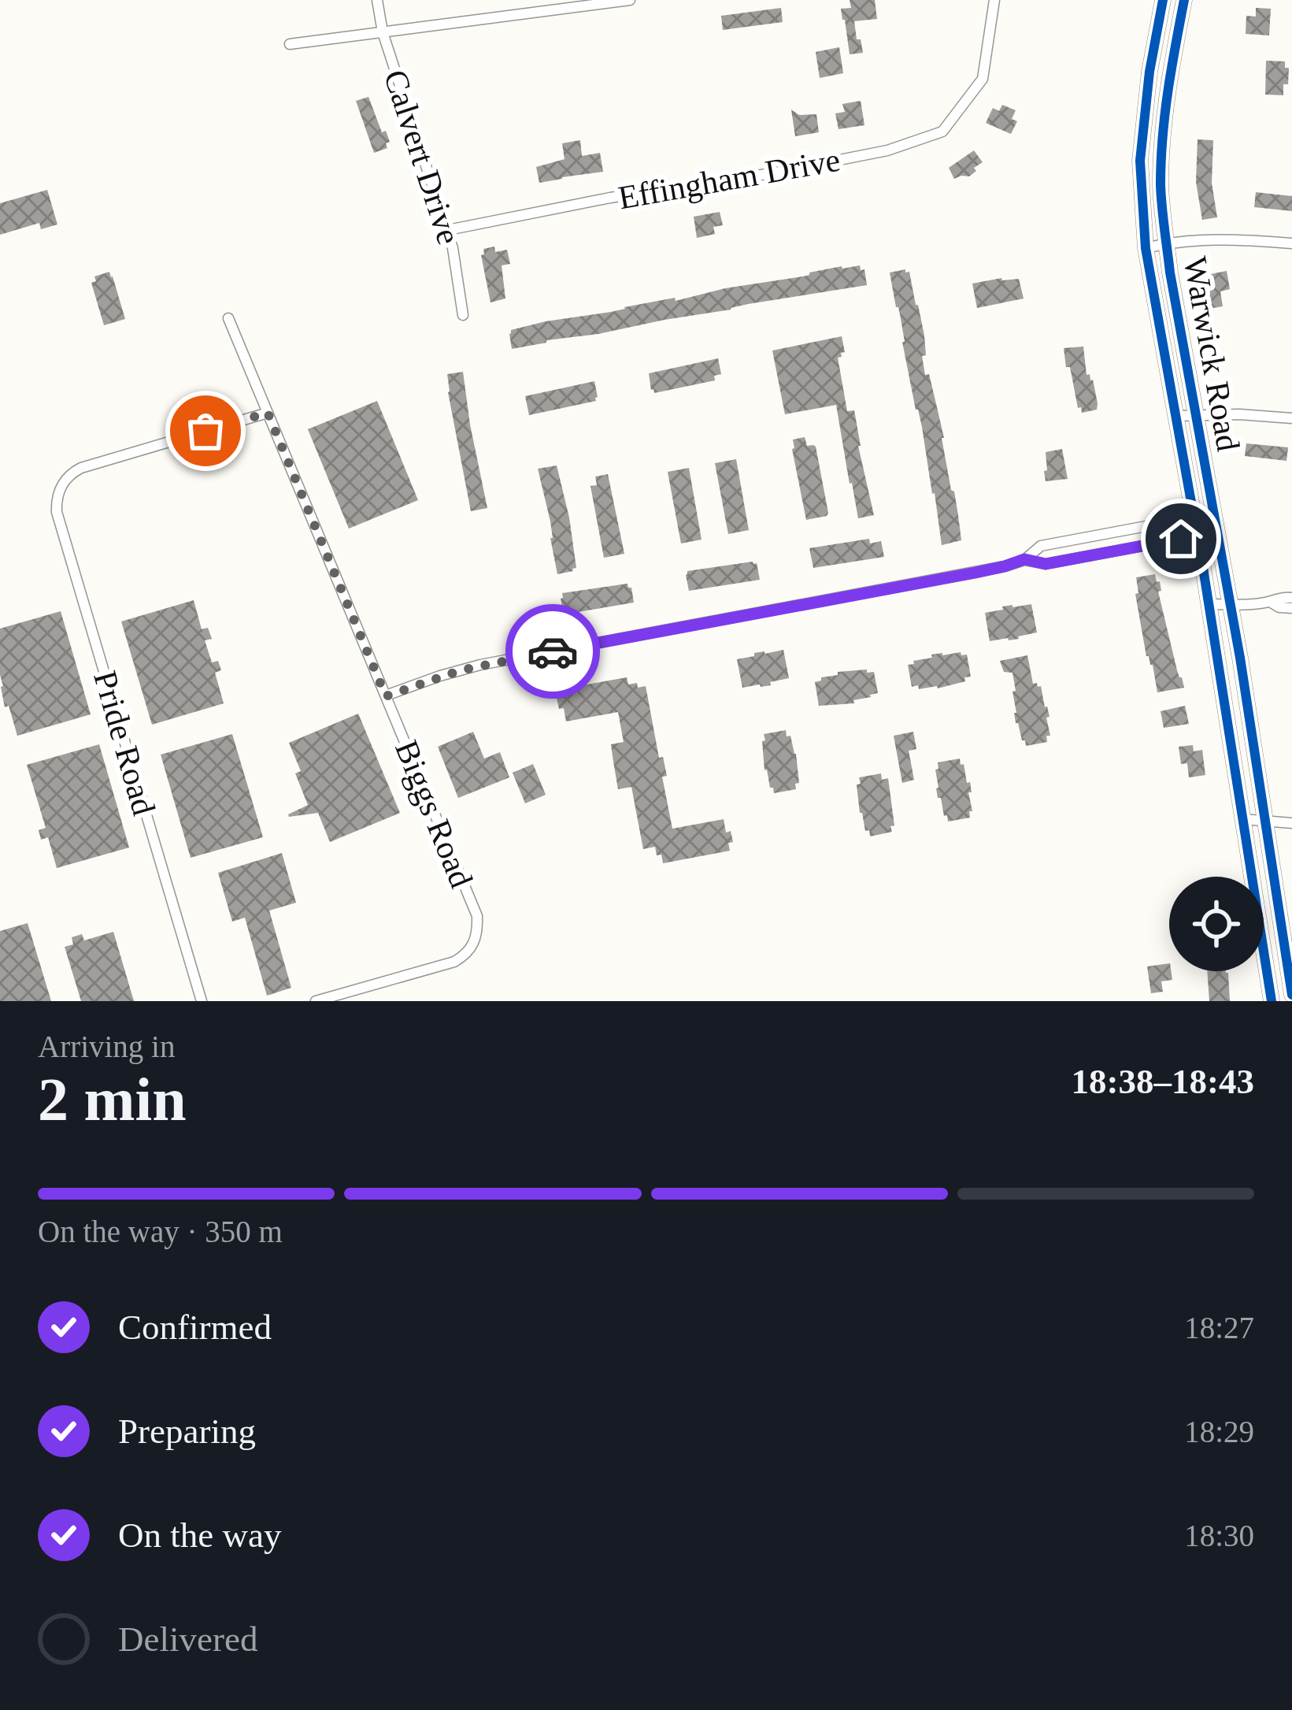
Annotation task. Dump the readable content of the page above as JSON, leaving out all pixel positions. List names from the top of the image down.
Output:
{
  "streets": {
    "main road": ["Warwick Road"],
    "street": [
      "Calvert Drive",
      "Effingham Drive",
      "Pride Road",
      "Biggs Road"
    ]
  },
  "crossings": [
    ["Calvert Drive", "Effingham Drive"],
    ["Pride Road", "Biggs Road"]
  ],
  "page": {
    "heading": ["2 min", "Arriving in", "18:38–18:43"],
    "bar": "On the way · 350 m",
    "list": [
      ["Confirmed", "18:27"],
      ["Preparing", "18:29"],
      ["On the way", "18:30"],
      "Delivered"
    ]
  }
}
